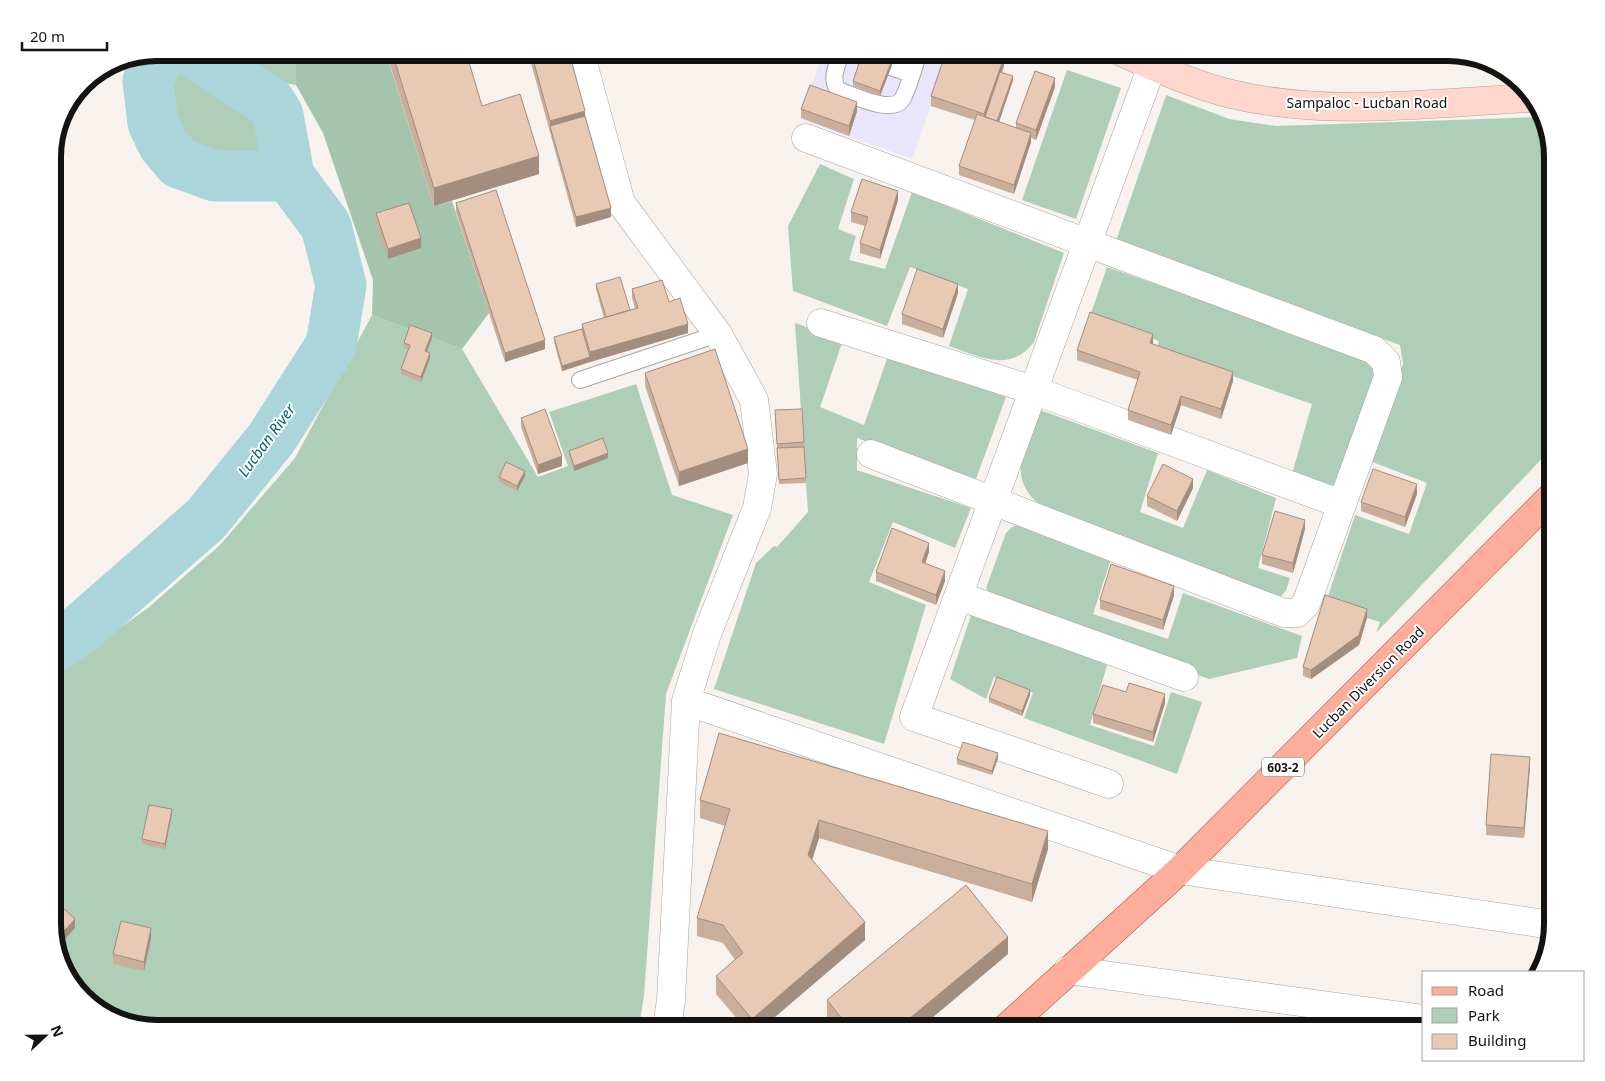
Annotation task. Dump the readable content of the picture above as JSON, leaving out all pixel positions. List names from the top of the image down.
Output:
{
  "streets": {
    "main road": ["Sampaloc - Lucban Road", "Lucban Diversion Road", "603-2"]
  },
  "water": ["Lucban River"],
  "legend": ["Road", "Park", "Building"],
  "scale_bar": "20 m",
  "north": "right"
}
